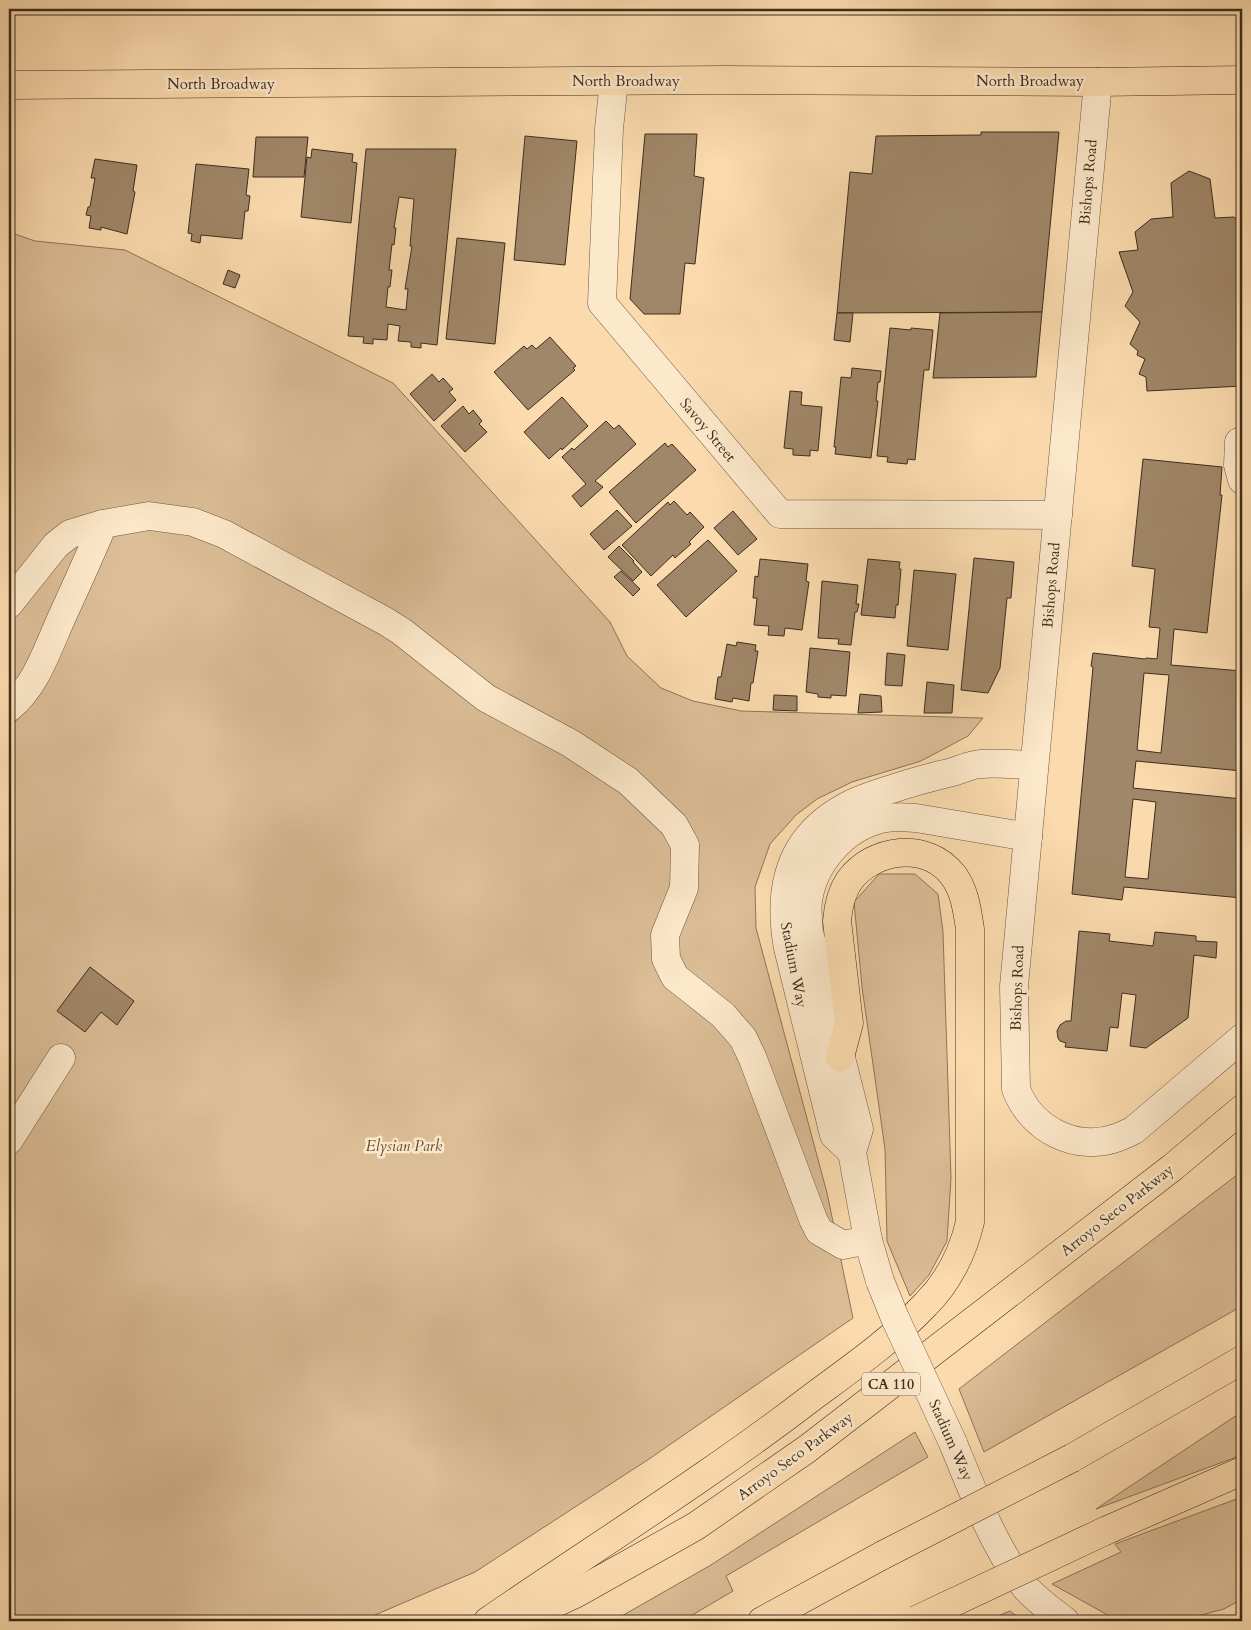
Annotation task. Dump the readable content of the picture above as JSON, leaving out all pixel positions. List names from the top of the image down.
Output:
{
  "streets": {
    "main road": ["North Broadway", "Arroyo Seco Parkway", "CA 110"],
    "street": ["Bishops Road", "Savoy Street", "Stadium Way"]
  },
  "crossings": [
    ["North Broadway", "Bishops Road"],
    ["North Broadway", "Savoy Street"],
    ["Bishops Road", "Savoy Street"],
    ["Bishops Road", "Stadium Way"]
  ],
  "parks": ["Elysian Park"]
}
